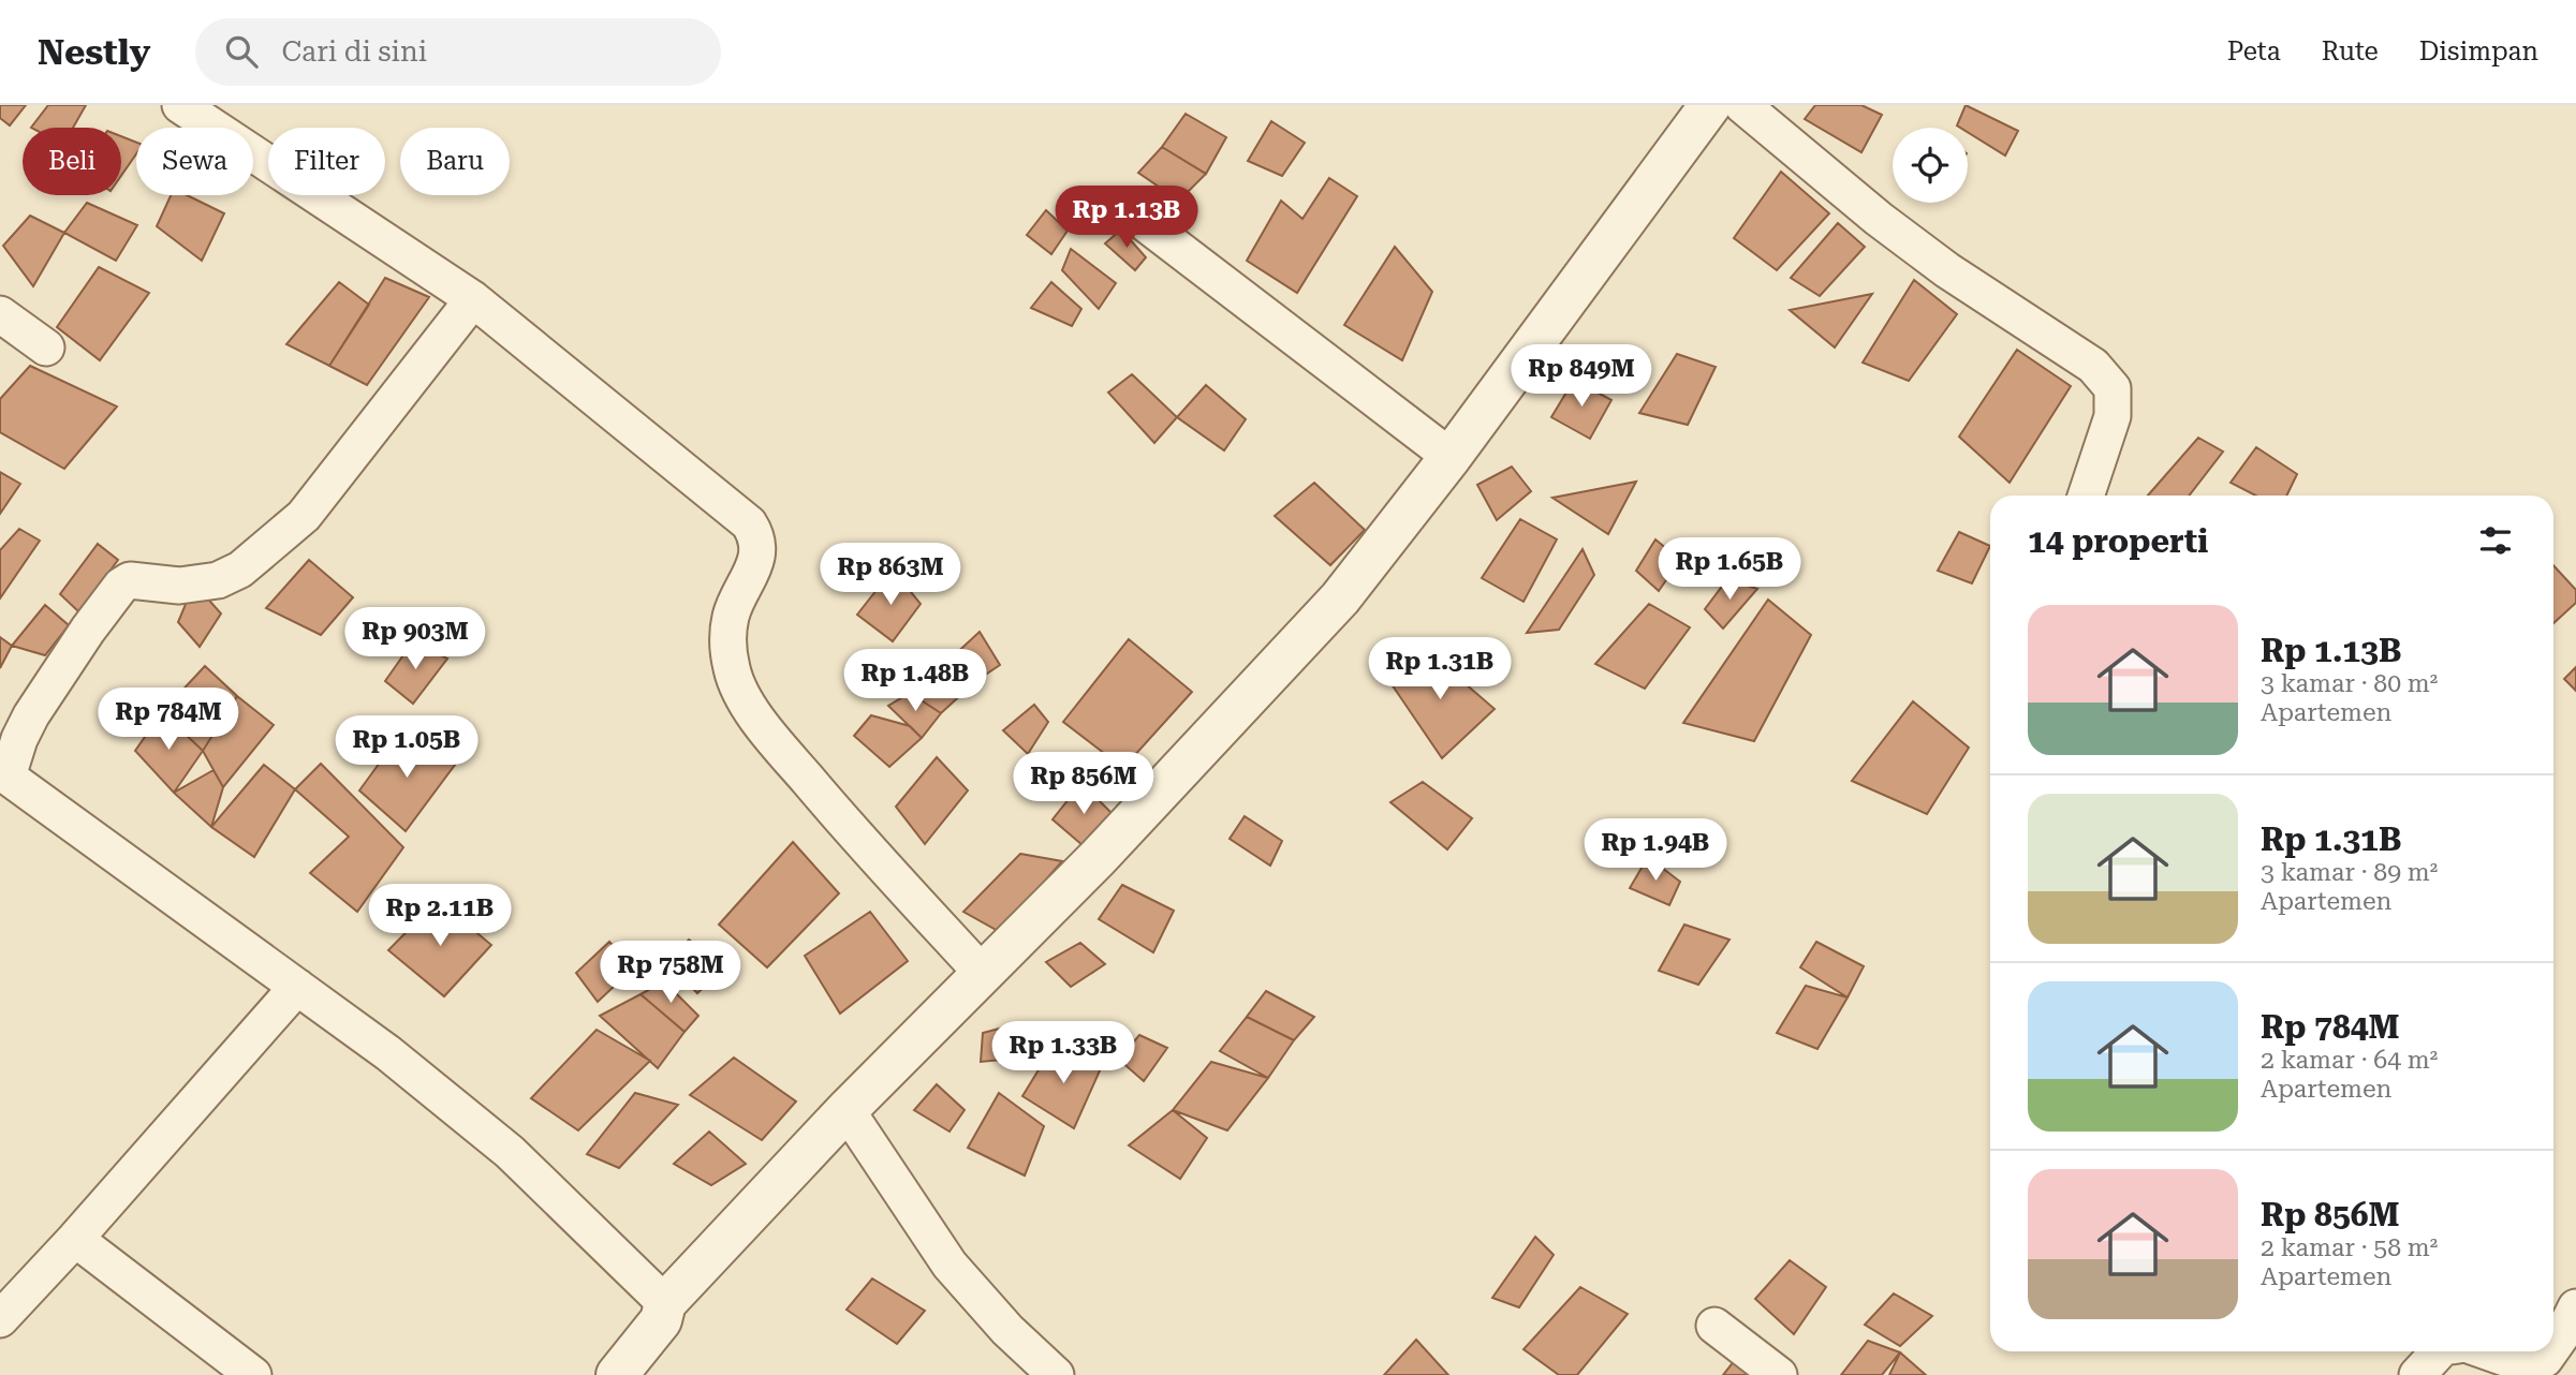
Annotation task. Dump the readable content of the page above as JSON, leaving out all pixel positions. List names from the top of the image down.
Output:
{
  "page": {
    "header": "Nestly",
    "search": "Cari di sini",
    "nav": ["Peta", "Rute", "Disimpan"],
    "chip": [
      "Beli",
      "Sewa",
      "Filter",
      "Baru"
    ],
    "price": [
      "Rp 1.13B",
      "Rp 849M",
      "Rp 1.65B",
      "Rp 863M",
      "Rp 903M",
      "Rp 1.31B",
      "Rp 1.48B",
      "Rp 784M",
      "Rp 1.05B",
      "Rp 856M",
      "Rp 1.94B",
      "Rp 2.11B",
      "Rp 758M",
      "Rp 1.33B"
    ],
    "heading": "14 properti",
    "list": [
      {
        "name": "Rp 1.13B",
        "note": "3 kamar · 80 m² · Apartemen"
      },
      {
        "name": "Rp 1.31B",
        "note": "3 kamar · 89 m² · Apartemen"
      },
      {
        "name": "Rp 784M",
        "note": "2 kamar · 64 m² · Apartemen"
      },
      {
        "name": "Rp 856M",
        "note": "2 kamar · 58 m² · Apartemen"
      }
    ]
  }
}
